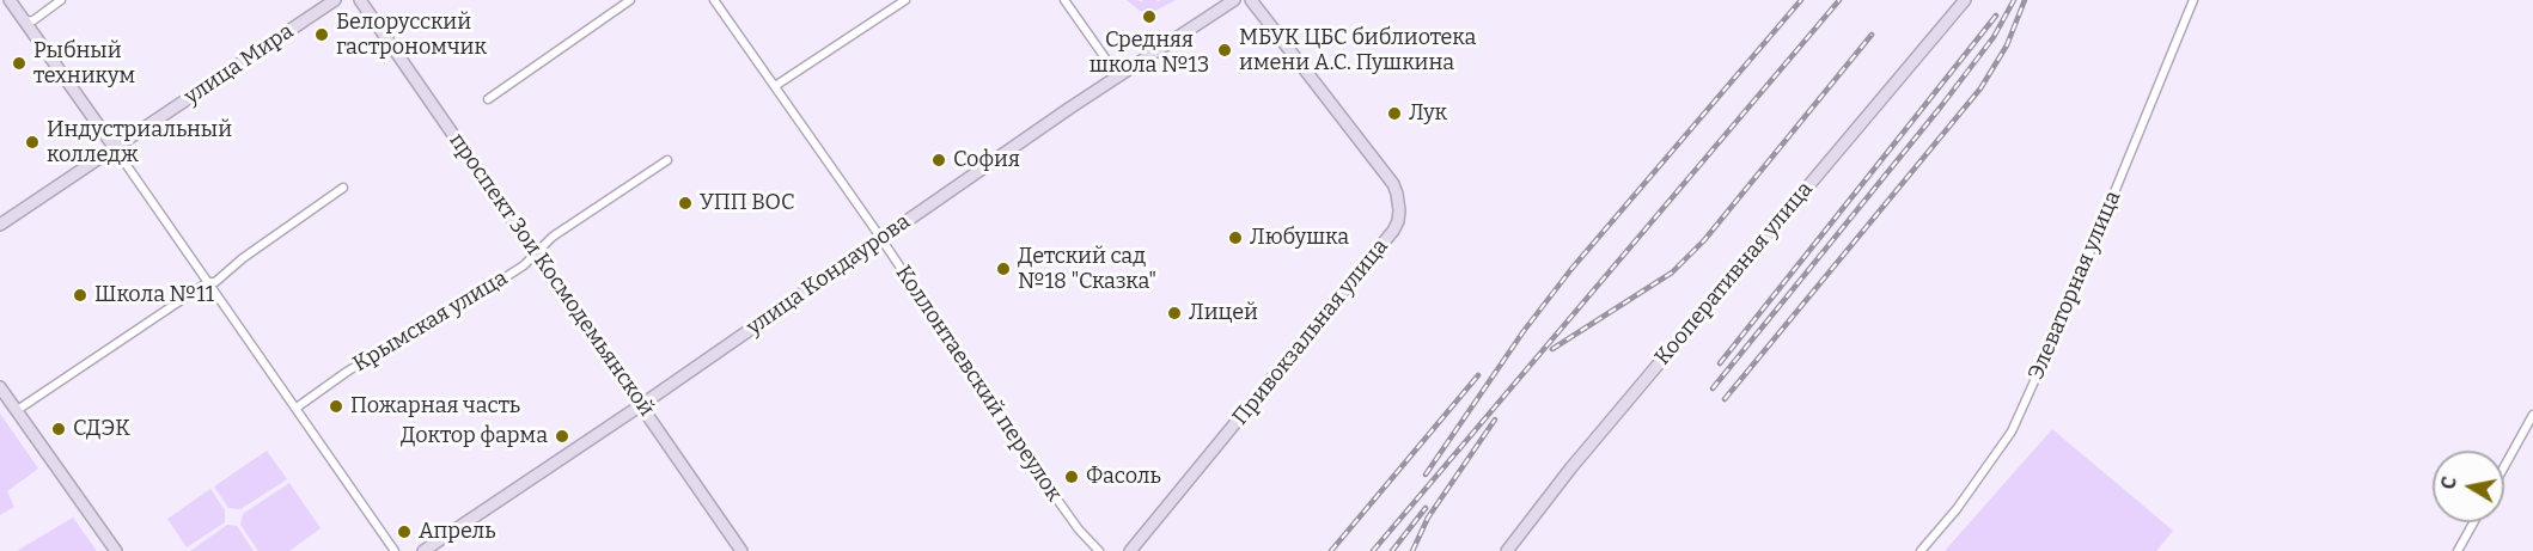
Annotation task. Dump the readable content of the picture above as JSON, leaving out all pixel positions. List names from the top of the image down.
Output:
{
  "streets": {
    "street": [
      "улица Мира",
      "Кооперативная улица",
      "проспект Зои Космодемьянской",
      "улица Кондаурова",
      "Элеваторная улица",
      "Крымская улица",
      "Привокзальная улица",
      "Коллонтаевский переулок"
    ]
  },
  "crossings": [
    ["проспект Зои Космодемьянской", "улица Кондаурова"],
    ["проспект Зои Космодемьянской", "Крымская улица"],
    ["улица Кондаурова", "Коллонтаевский переулок"]
  ],
  "places": [
    "Средняя школа №13",
    "Белорусский гастрономчик",
    "МБУК ЦБС библиотека имени А.С. Пушкина",
    "Рыбный техникум",
    "Лук",
    "Индустриальный колледж",
    "София",
    "УПП ВОС",
    "Любушка",
    "Детский сад №18 \"Сказка\"",
    "Школа №11",
    "Лицей",
    "Пожарная часть",
    "СДЭК",
    "Доктор фарма",
    "Фасоль",
    "Апрель"
  ],
  "north": "left"
}
